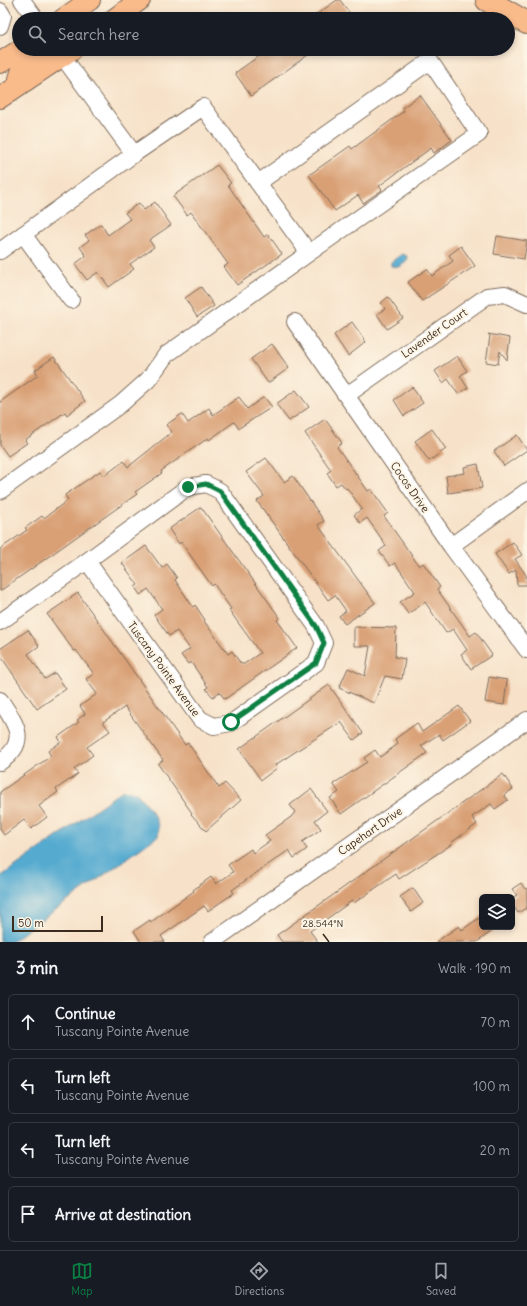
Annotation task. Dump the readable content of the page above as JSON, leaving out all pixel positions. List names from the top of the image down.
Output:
{
  "streets": {
    "street": [
      "Lavender Court",
      "Cocos Drive",
      "Tuscany Pointe Avenue",
      "Capehart Drive"
    ]
  },
  "crossings": [
    ["Lavender Court", "Cocos Drive"]
  ],
  "scale_bar": "50 m",
  "page": {
    "search": "Search here",
    "scale": "50 m",
    "heading": ["3 min", "Walk · 190 m"],
    "list": [
      ["Continue", "Tuscany Pointe Avenue", "70 m"],
      ["Turn left", "Tuscany Pointe Avenue", "100 m"],
      ["Turn left", "Tuscany Pointe Avenue", "20 m"],
      "Arrive at destination"
    ],
    "nav": ["Map", "Directions", "Saved"]
  },
  "coordinates": ["28.544°N"]
}
